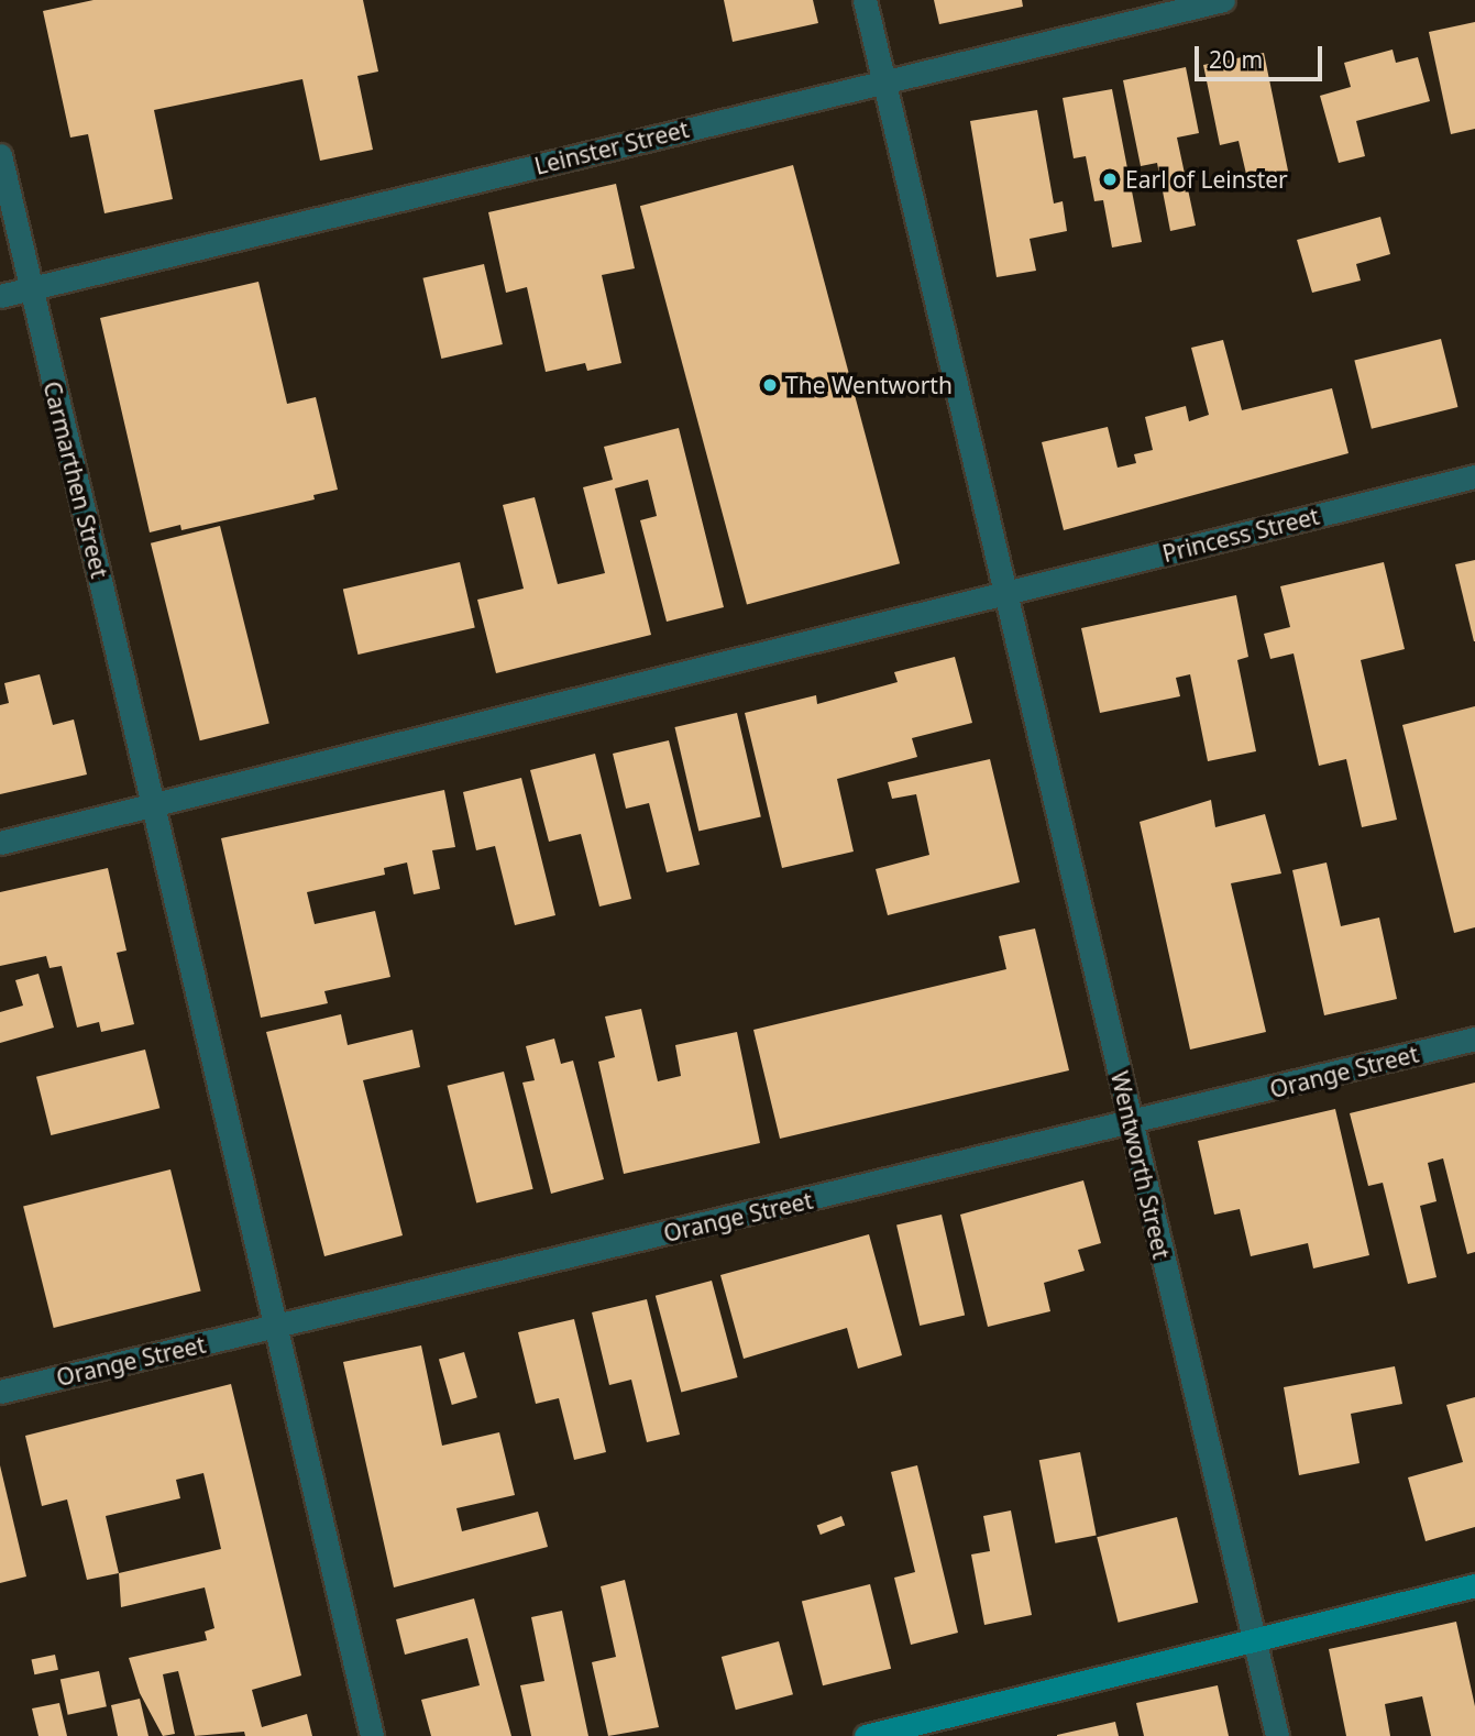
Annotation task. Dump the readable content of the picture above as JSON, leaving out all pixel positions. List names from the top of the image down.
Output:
{
  "streets": {
    "street": [
      "Leinster Street",
      "Carmarthen Street",
      "Princess Street",
      "Orange Street",
      "Wentworth Street"
    ]
  },
  "crossings": [
    ["Leinster Street", "Carmarthen Street"],
    ["Leinster Street", "Wentworth Street"],
    ["Carmarthen Street", "Princess Street"],
    ["Carmarthen Street", "Orange Street"],
    ["Princess Street", "Wentworth Street"],
    ["Orange Street", "Wentworth Street"]
  ],
  "places": ["Earl of Leinster", "The Wentworth"],
  "scale_bar": "20 m"
}
